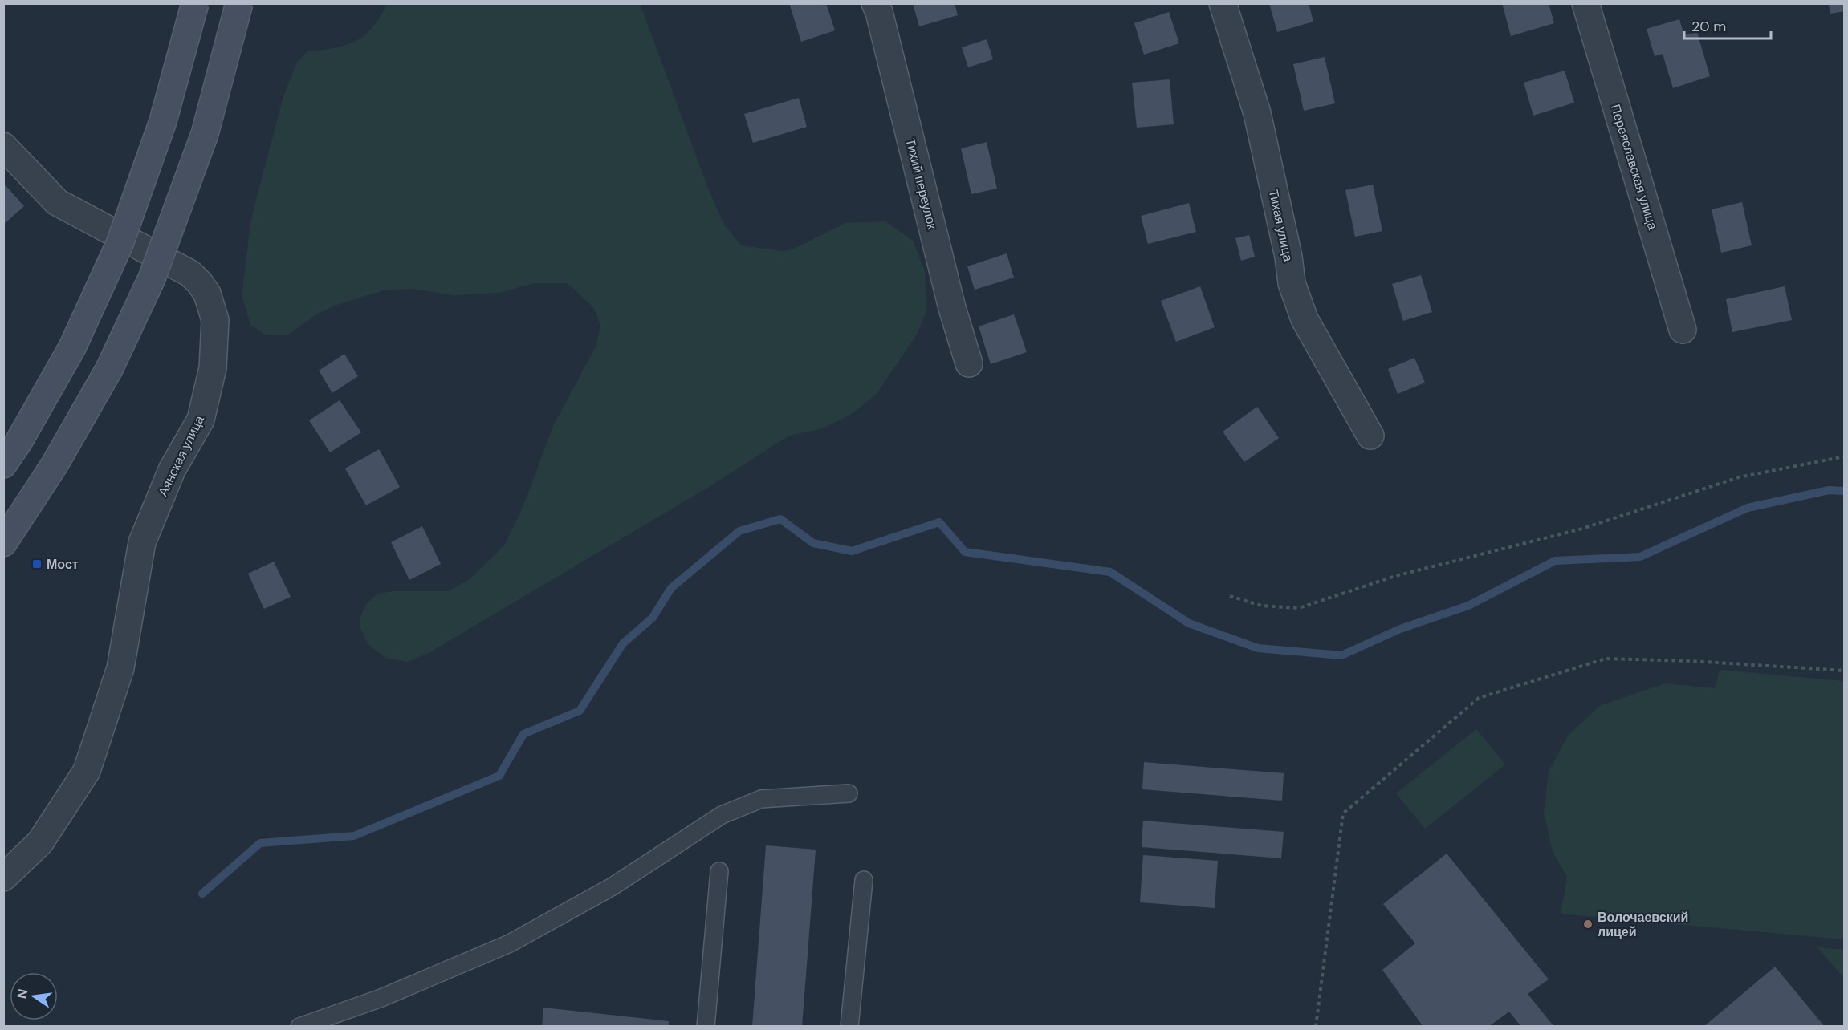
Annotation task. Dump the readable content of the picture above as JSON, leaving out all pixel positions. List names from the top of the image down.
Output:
{
  "streets": {
    "street": [
      "Переяславская улица",
      "Тихий переулок",
      "Тихая улица",
      "Аянская улица"
    ]
  },
  "places": {
    "transit": ["Мост"],
    "other": ["Волочаевский лицей"]
  },
  "scale_bar": "20 m",
  "north": "left"
}
